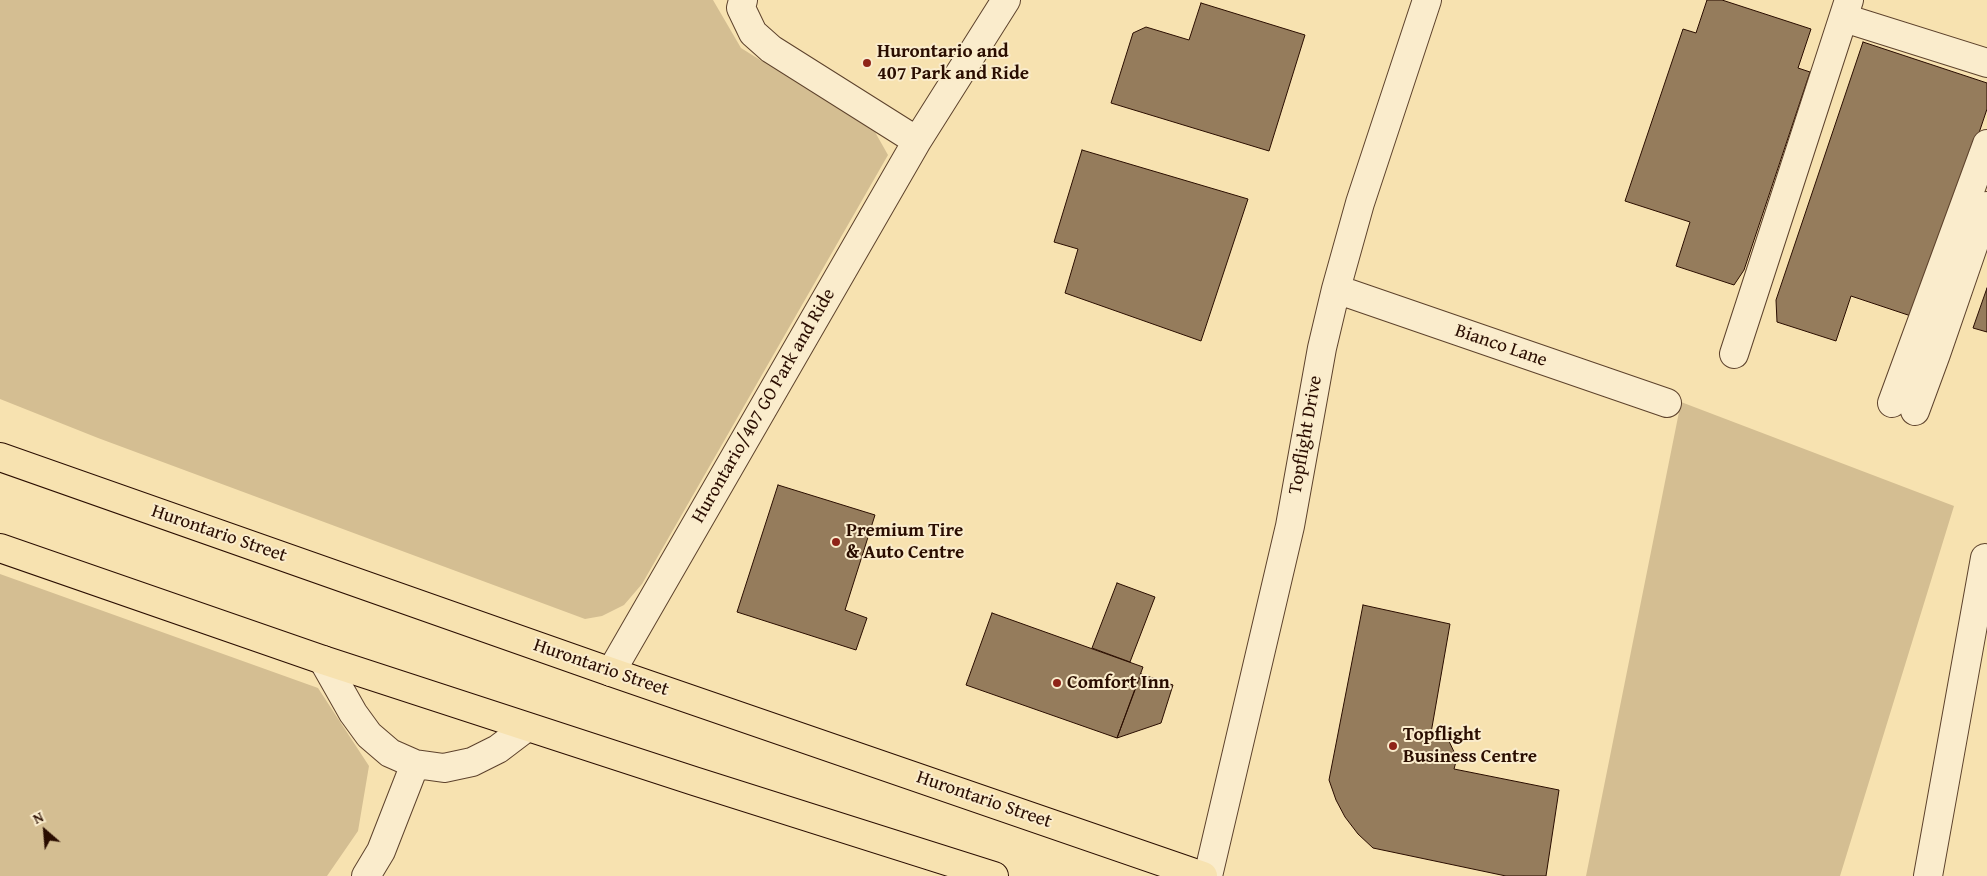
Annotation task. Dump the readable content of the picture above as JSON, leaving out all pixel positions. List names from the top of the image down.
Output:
{
  "streets": {
    "main road": ["Hurontario Street"],
    "street": ["Bianco Lane", "Hurontario/407 GO Park and Ride", "Topflight Drive"]
  },
  "crossings": [
    ["Bianco Lane", "Topflight Drive"],
    ["Hurontario/407 GO Park and Ride", "Hurontario Street"]
  ],
  "places": [
    "Hurontario and 407 Park and Ride",
    "Premium Tire & Auto Centre",
    "Comfort Inn",
    "Topflight Business Centre"
  ],
  "north": "top left"
}
